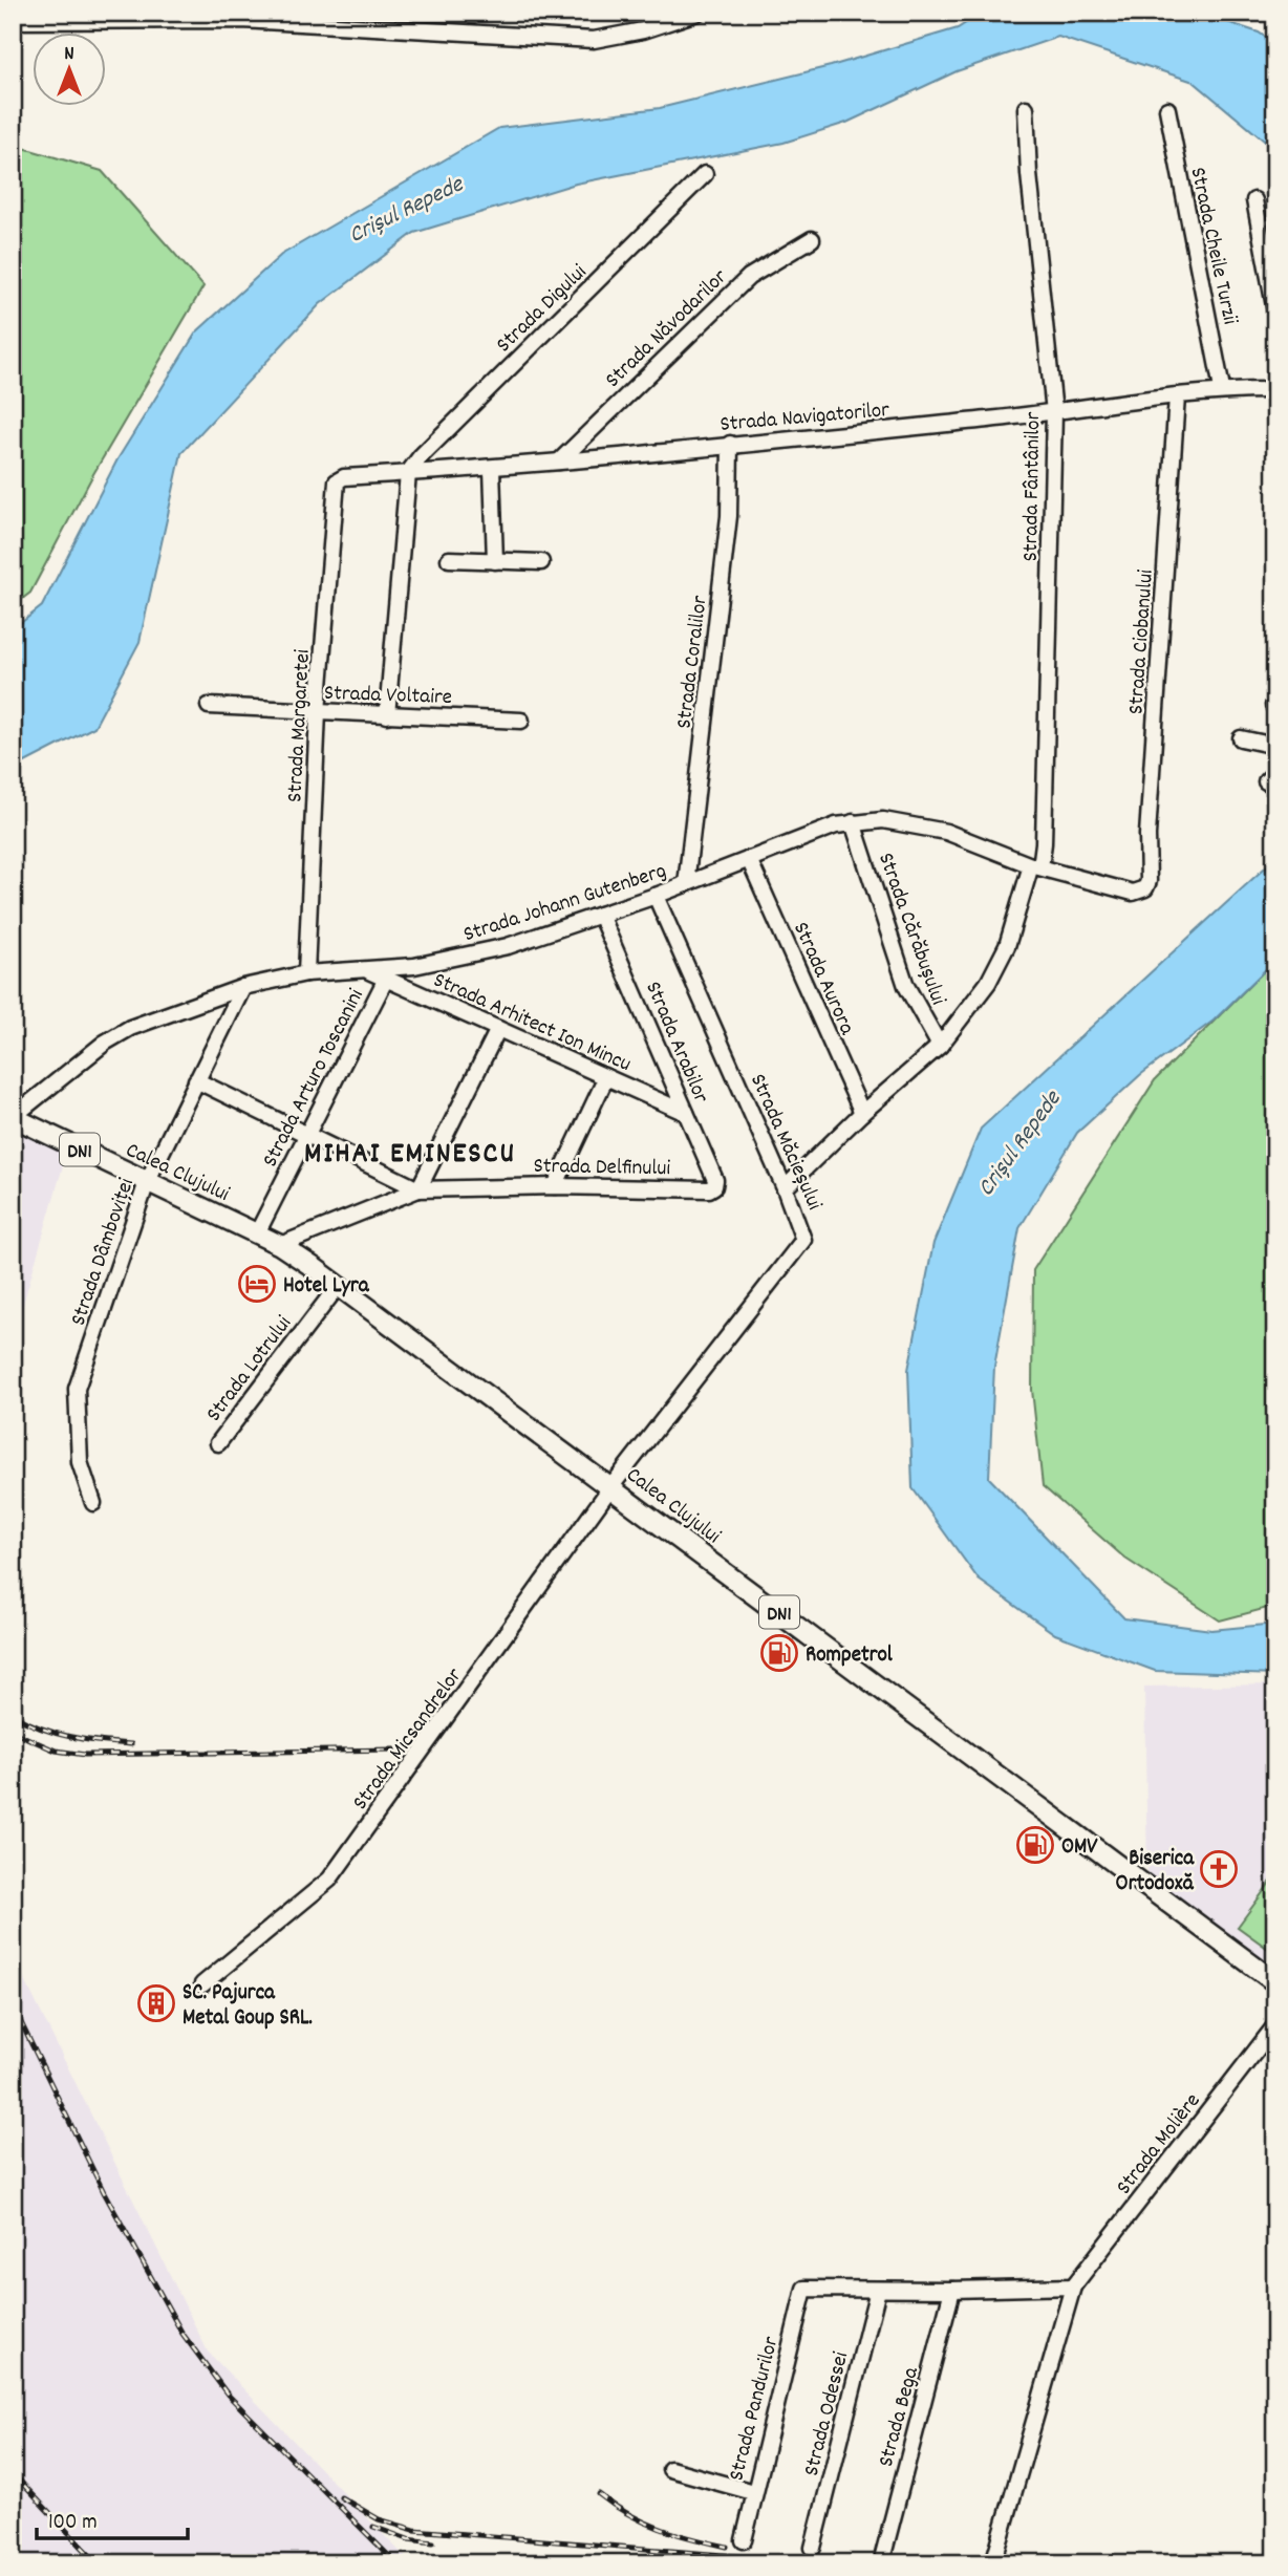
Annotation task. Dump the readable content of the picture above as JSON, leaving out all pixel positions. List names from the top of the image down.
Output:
{
  "streets": {
    "main road": ["DN1", "Calea Clujului"],
    "street": [
      "Strada Cheile Turzii",
      "Strada Digului",
      "Strada Năvodarilor",
      "Strada Navigatorilor",
      "Strada Fântânilor",
      "Strada Ciobanului",
      "Strada Coralilor",
      "Strada Voltaire",
      "Strada Margaretei",
      "Strada Johann Gutenberg",
      "Strada Cărăbușului",
      "Strada Aurora",
      "Strada Arhitect Ion Mincu",
      "Strada Arabilor",
      "Strada Arturo Toscanini",
      "Strada Măcieșului",
      "Strada Delfinului",
      "Strada Dâmboviței",
      "Strada Lotrului",
      "Strada Micsandrelor",
      "Strada Molière",
      "Strada Pandurilor",
      "Strada Odessei",
      "Strada Bega"
    ]
  },
  "crossings": [
    ["Strada Cheile Turzii", "Strada Navigatorilor"],
    ["Strada Digului", "Strada Navigatorilor"],
    ["Strada Năvodarilor", "Strada Navigatorilor"],
    ["Strada Navigatorilor", "Strada Fântânilor"],
    ["Strada Navigatorilor", "Strada Ciobanului"],
    ["Strada Navigatorilor", "Strada Coralilor"],
    ["Strada Navigatorilor", "Strada Margaretei"],
    ["Strada Fântânilor", "Strada Johann Gutenberg"],
    ["Strada Fântânilor", "Strada Cărăbușului"],
    ["Strada Fântânilor", "Strada Aurora"],
    ["Strada Fântânilor", "Strada Măcieșului"],
    ["Strada Ciobanului", "Strada Johann Gutenberg"],
    ["Strada Coralilor", "Strada Johann Gutenberg"],
    ["Strada Voltaire", "Strada Margaretei"],
    ["Strada Margaretei", "Strada Johann Gutenberg"],
    ["Strada Johann Gutenberg", "Strada Cărăbușului"],
    ["Strada Johann Gutenberg", "Strada Aurora"],
    ["Strada Johann Gutenberg", "Strada Arhitect Ion Mincu"],
    ["Strada Johann Gutenberg", "Strada Arabilor"],
    ["Strada Johann Gutenberg", "Strada Măcieșului"],
    ["Strada Johann Gutenberg", "Calea Clujului"],
    ["Strada Johann Gutenberg", "Strada Dâmboviței"],
    ["Strada Arhitect Ion Mincu", "Strada Arabilor"],
    ["Strada Arhitect Ion Mincu", "Strada Arturo Toscanini"],
    ["Strada Arabilor", "Strada Delfinului"],
    ["Strada Arturo Toscanini", "Calea Clujului"],
    ["Strada Măcieșului", "Calea Clujului"],
    ["Strada Măcieșului", "Strada Micsandrelor"],
    ["Strada Delfinului", "Calea Clujului"],
    ["Calea Clujului", "Strada Dâmboviței"],
    ["Calea Clujului", "Strada Lotrului"],
    ["Calea Clujului", "Strada Micsandrelor"],
    ["Strada Pandurilor", "Strada Odessei"]
  ],
  "districts": ["MIHAI EMINESCU"],
  "water": ["Crișul Repede"],
  "places": {
    "hotel": ["Hotel Lyra"],
    "fuel station": ["Rompetrol", "OMV"],
    "church": ["Biserica Ortodoxă"],
    "building": ["SC. Pajurca Metal Goup SRL."]
  },
  "scale_bar": "100 m",
  "north": "top"
}
